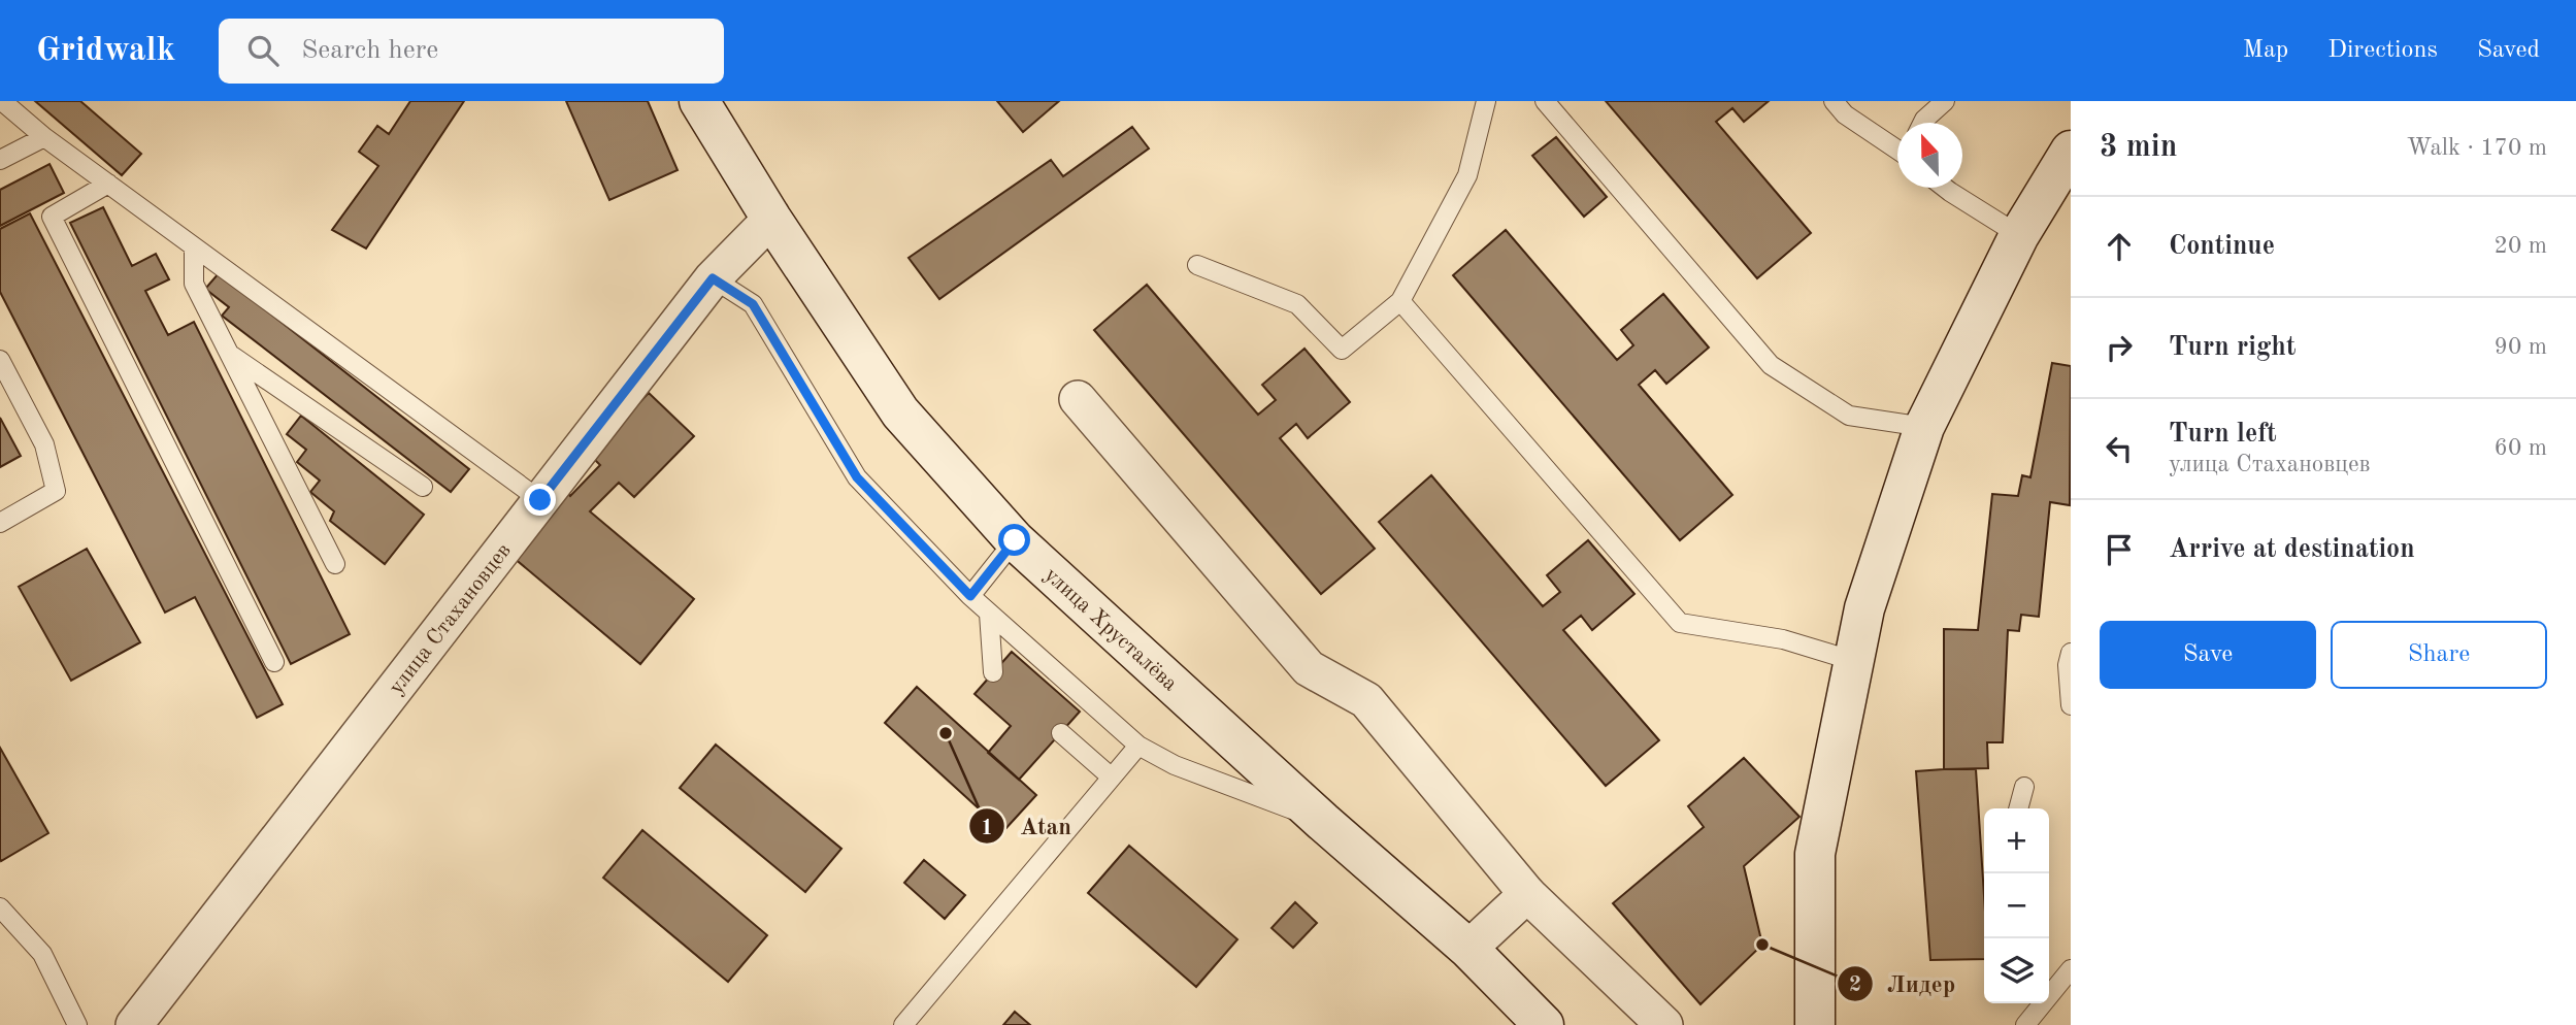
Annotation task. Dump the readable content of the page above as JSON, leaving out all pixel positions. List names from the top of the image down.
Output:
{
  "streets": {
    "main road": ["улица Хрусталёва"],
    "street": ["улица Стахановцев"]
  },
  "crossings": [
    ["улица Стахановцев", "улица Хрусталёва"]
  ],
  "places": ["Atan", "Лидер"],
  "north": "top",
  "page": {
    "header": "Gridwalk",
    "search": "Search here",
    "nav": ["Map", "Directions", "Saved"],
    "heading": ["3 min", "Walk · 170 m"],
    "list": [
      ["Continue", "20 m"],
      ["Turn right", "90 m"],
      ["Turn left", "улица Стахановцев", "60 m"],
      "Arrive at destination"
    ],
    "buttons": ["Save", "Share"],
    "map_buttons": ["+", "−"]
  }
}
